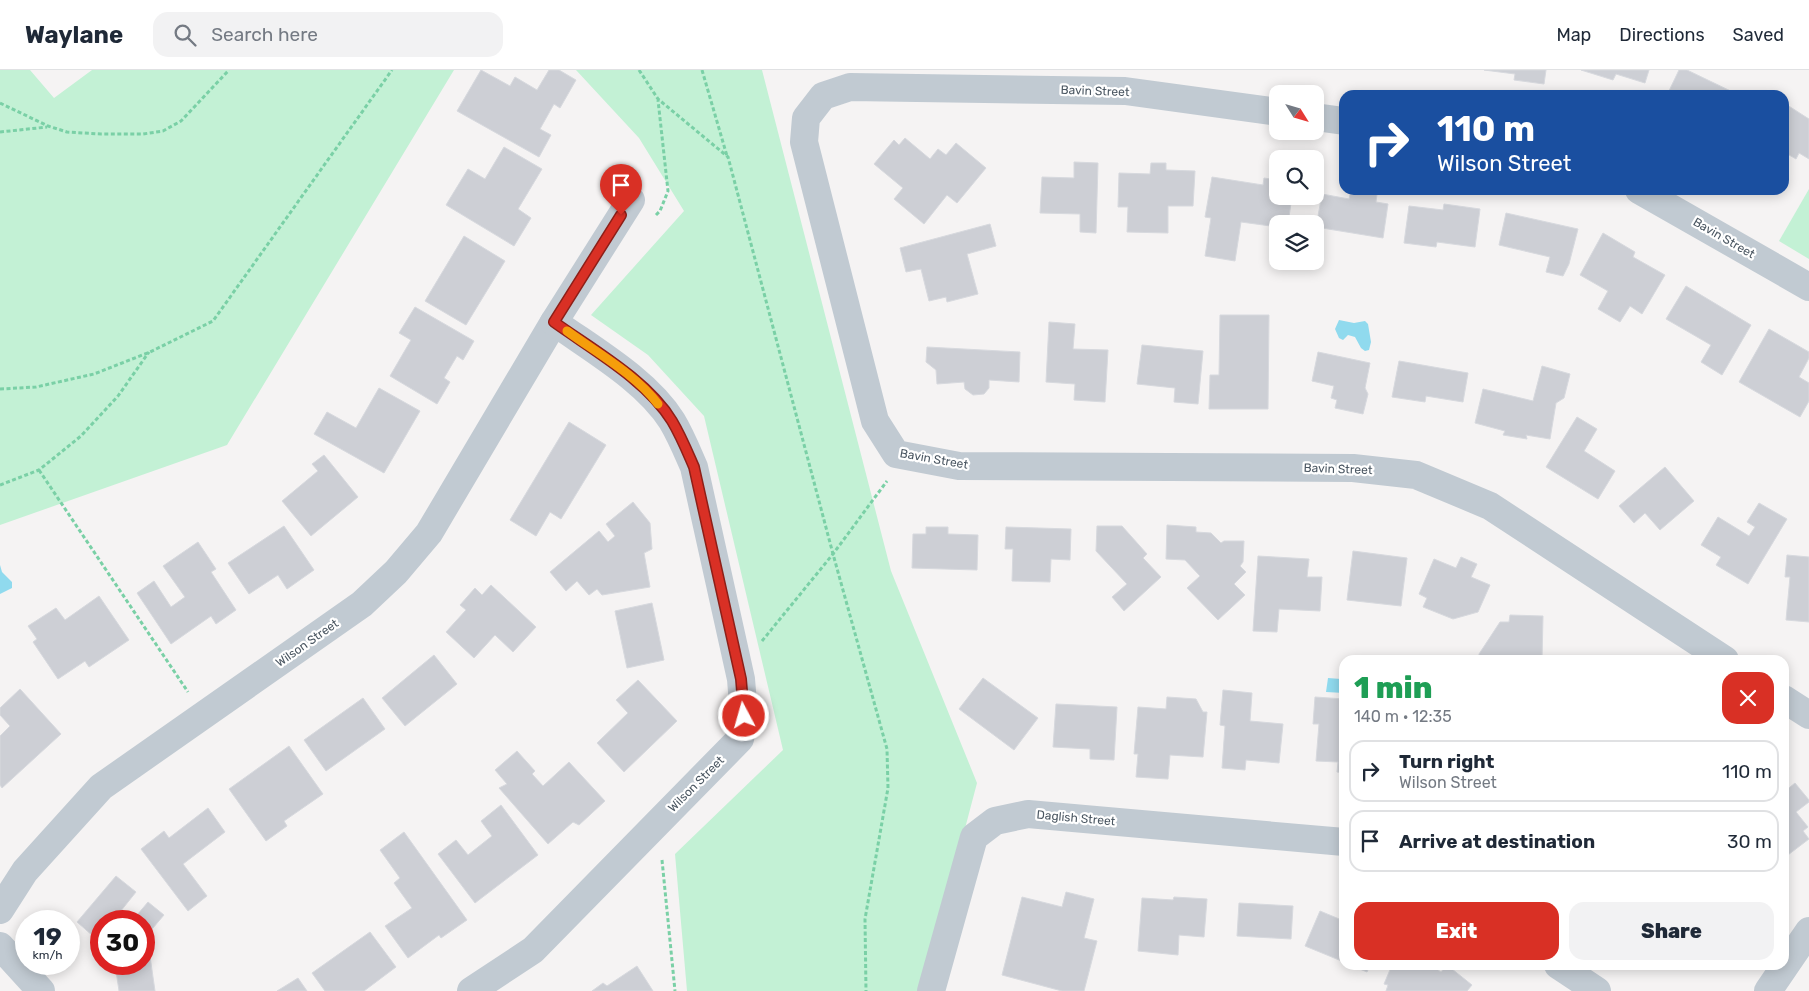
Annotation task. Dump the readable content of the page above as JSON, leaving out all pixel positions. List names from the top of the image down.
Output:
{
  "streets": {
    "street": ["Bavin Street", "Wilson Street", "Daglish Street"]
  },
  "north": "bottom right",
  "page": {
    "header": "Waylane",
    "search": "Search here",
    "nav": ["Map", "Directions", "Saved"],
    "turn": ["110 m", "Wilson Street"],
    "heading": ["1 min", "140 m · 12:35"],
    "list": [
      {
        "name": "Turn right",
        "note": "Wilson Street",
        "value": "110 m"
      },
      {
        "name": "Arrive at destination",
        "value": "30 m"
      }
    ],
    "buttons": ["Exit", "Share"],
    "speed": "19 km/h",
    "limit": "30"
  }
}
